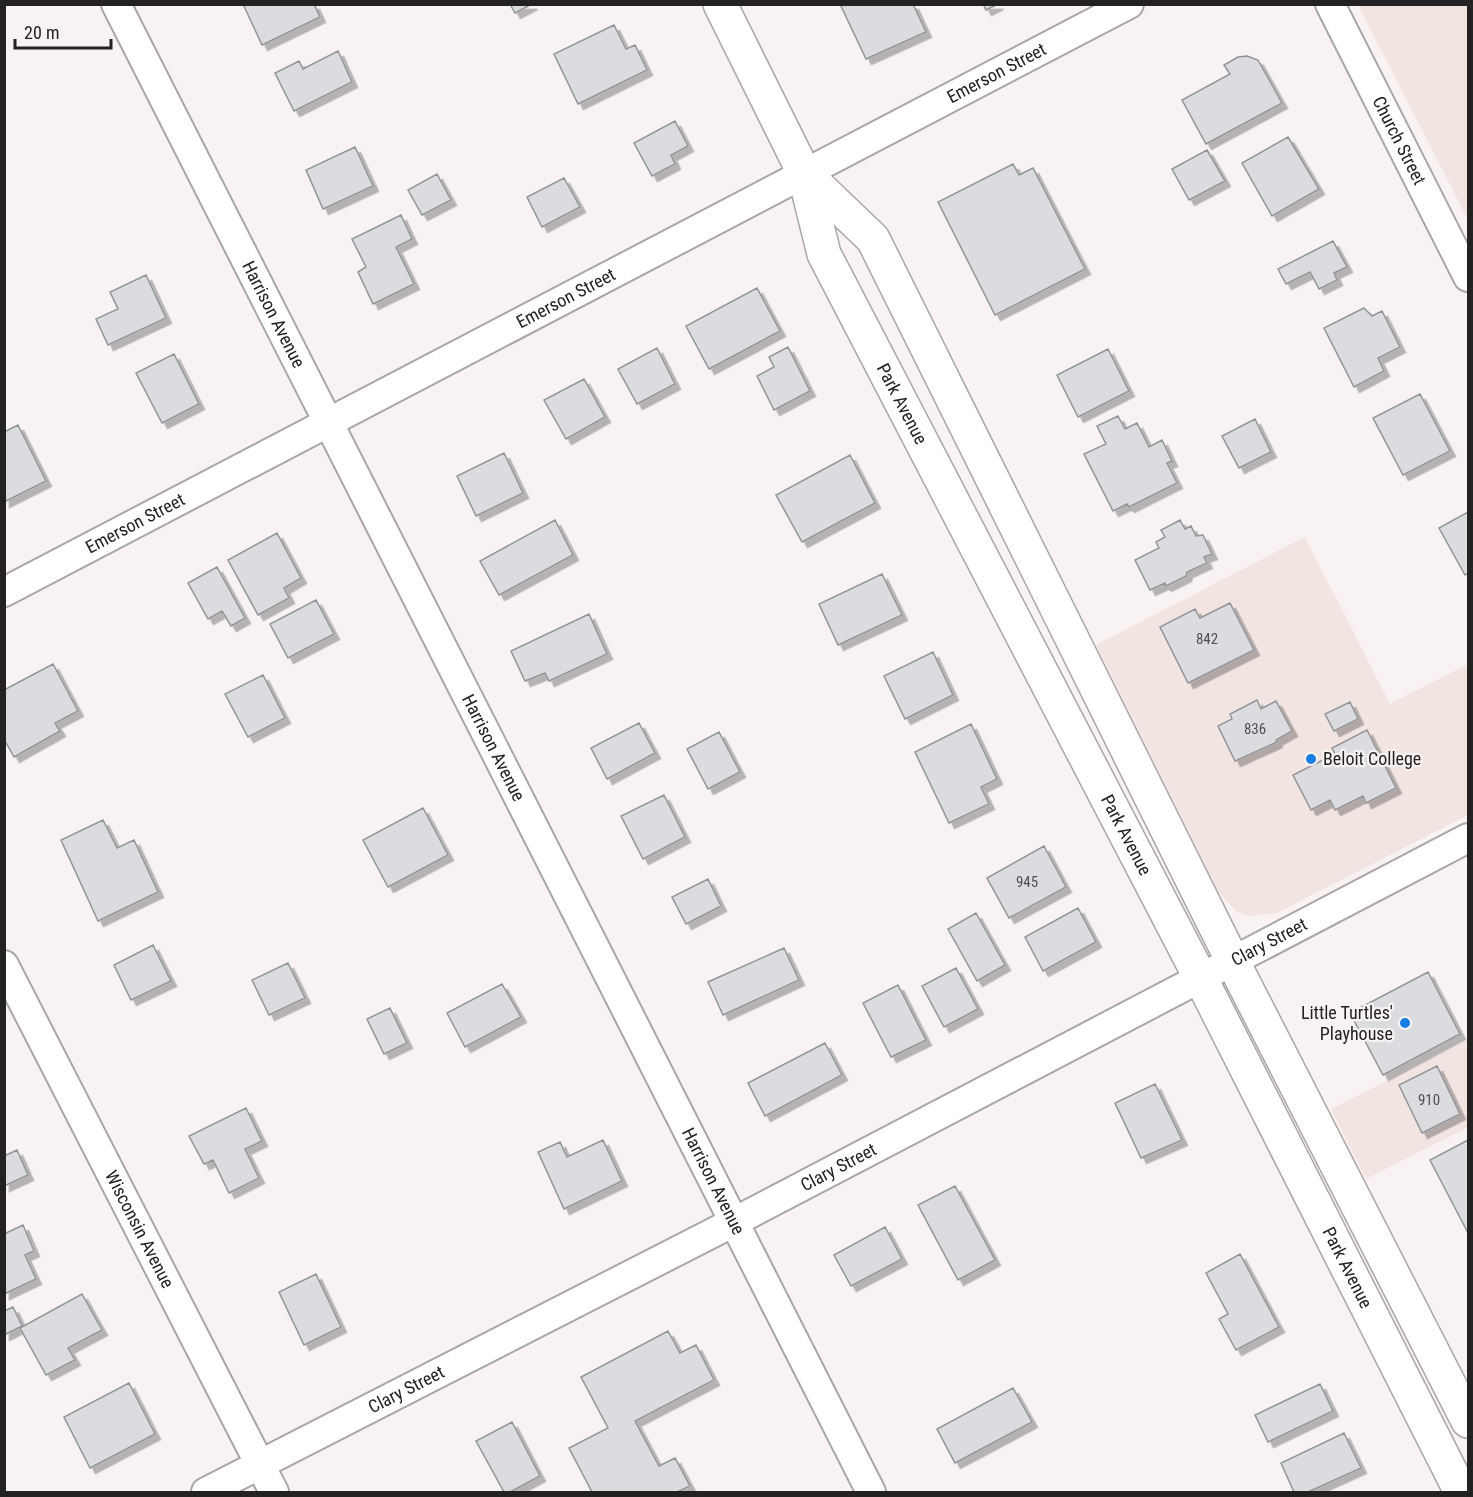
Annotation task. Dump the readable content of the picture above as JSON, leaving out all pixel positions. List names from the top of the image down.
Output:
{
  "streets": {
    "street": [
      "Emerson Street",
      "Church Street",
      "Harrison Avenue",
      "Park Avenue",
      "Clary Street",
      "Wisconsin Avenue"
    ]
  },
  "crossings": [
    ["Emerson Street", "Harrison Avenue"],
    ["Emerson Street", "Park Avenue"],
    ["Harrison Avenue", "Clary Street"],
    ["Park Avenue", "Clary Street"],
    ["Clary Street", "Wisconsin Avenue"]
  ],
  "places": ["Beloit College", "Little Turtles' Playhouse"],
  "house_numbers": [
    "842",
    "836",
    "945",
    "910"
  ],
  "scale_bar": "20 m"
}
